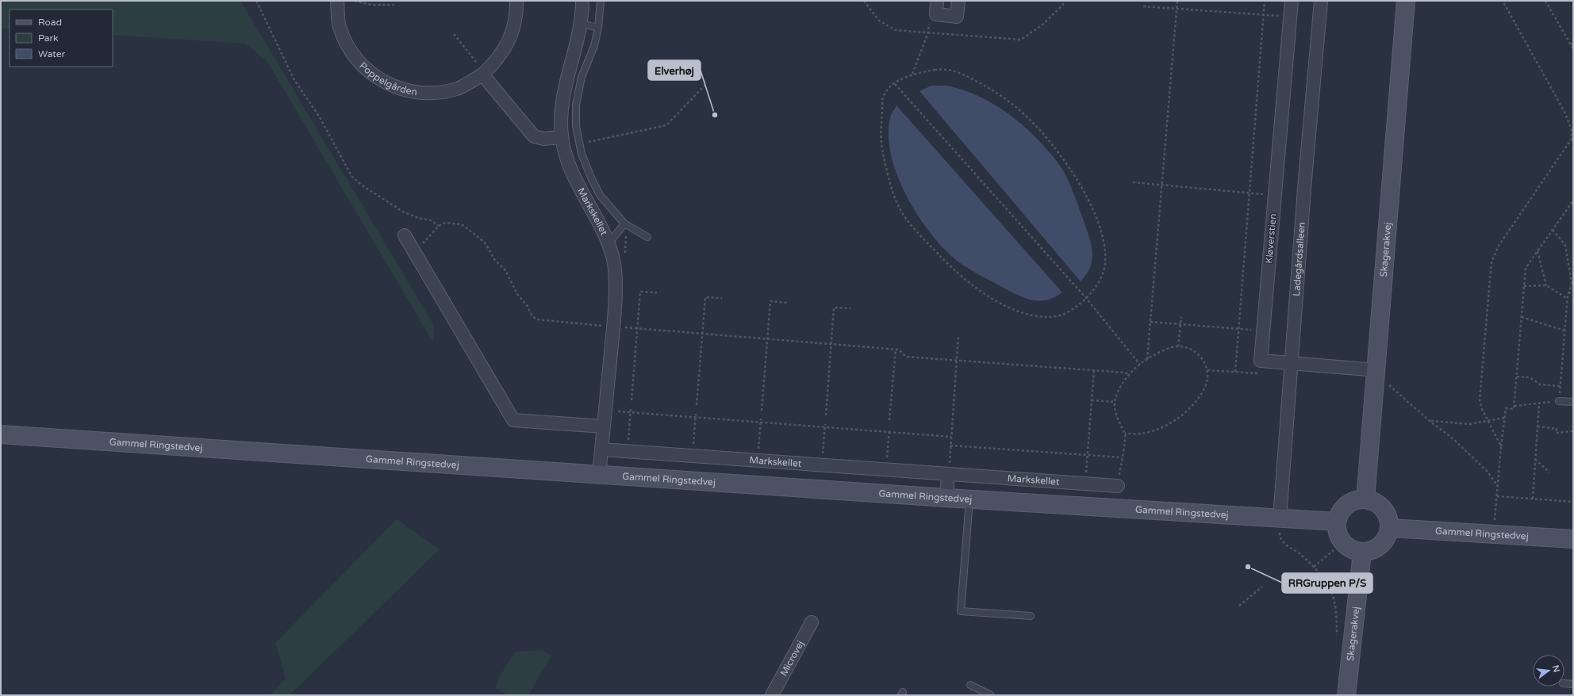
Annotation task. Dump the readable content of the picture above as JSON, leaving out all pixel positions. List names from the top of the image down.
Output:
{
  "streets": {
    "street": [
      "Poppelgården",
      "Markskellet",
      "Kløverstien",
      "Skagerakvej",
      "Ladegårdsalleen",
      "Gammel Ringstedvej",
      "Microvej"
    ]
  },
  "crossings": [
    ["Markskellet", "Gammel Ringstedvej"],
    ["Kløverstien", "Skagerakvej"],
    ["Kløverstien", "Ladegårdsalleen"],
    ["Skagerakvej", "Gammel Ringstedvej"],
    ["Ladegårdsalleen", "Gammel Ringstedvej"]
  ],
  "places": ["Elverhøj", "RRGruppen P/S"],
  "legend": ["Road", "Park", "Water"],
  "north": "right"
}
